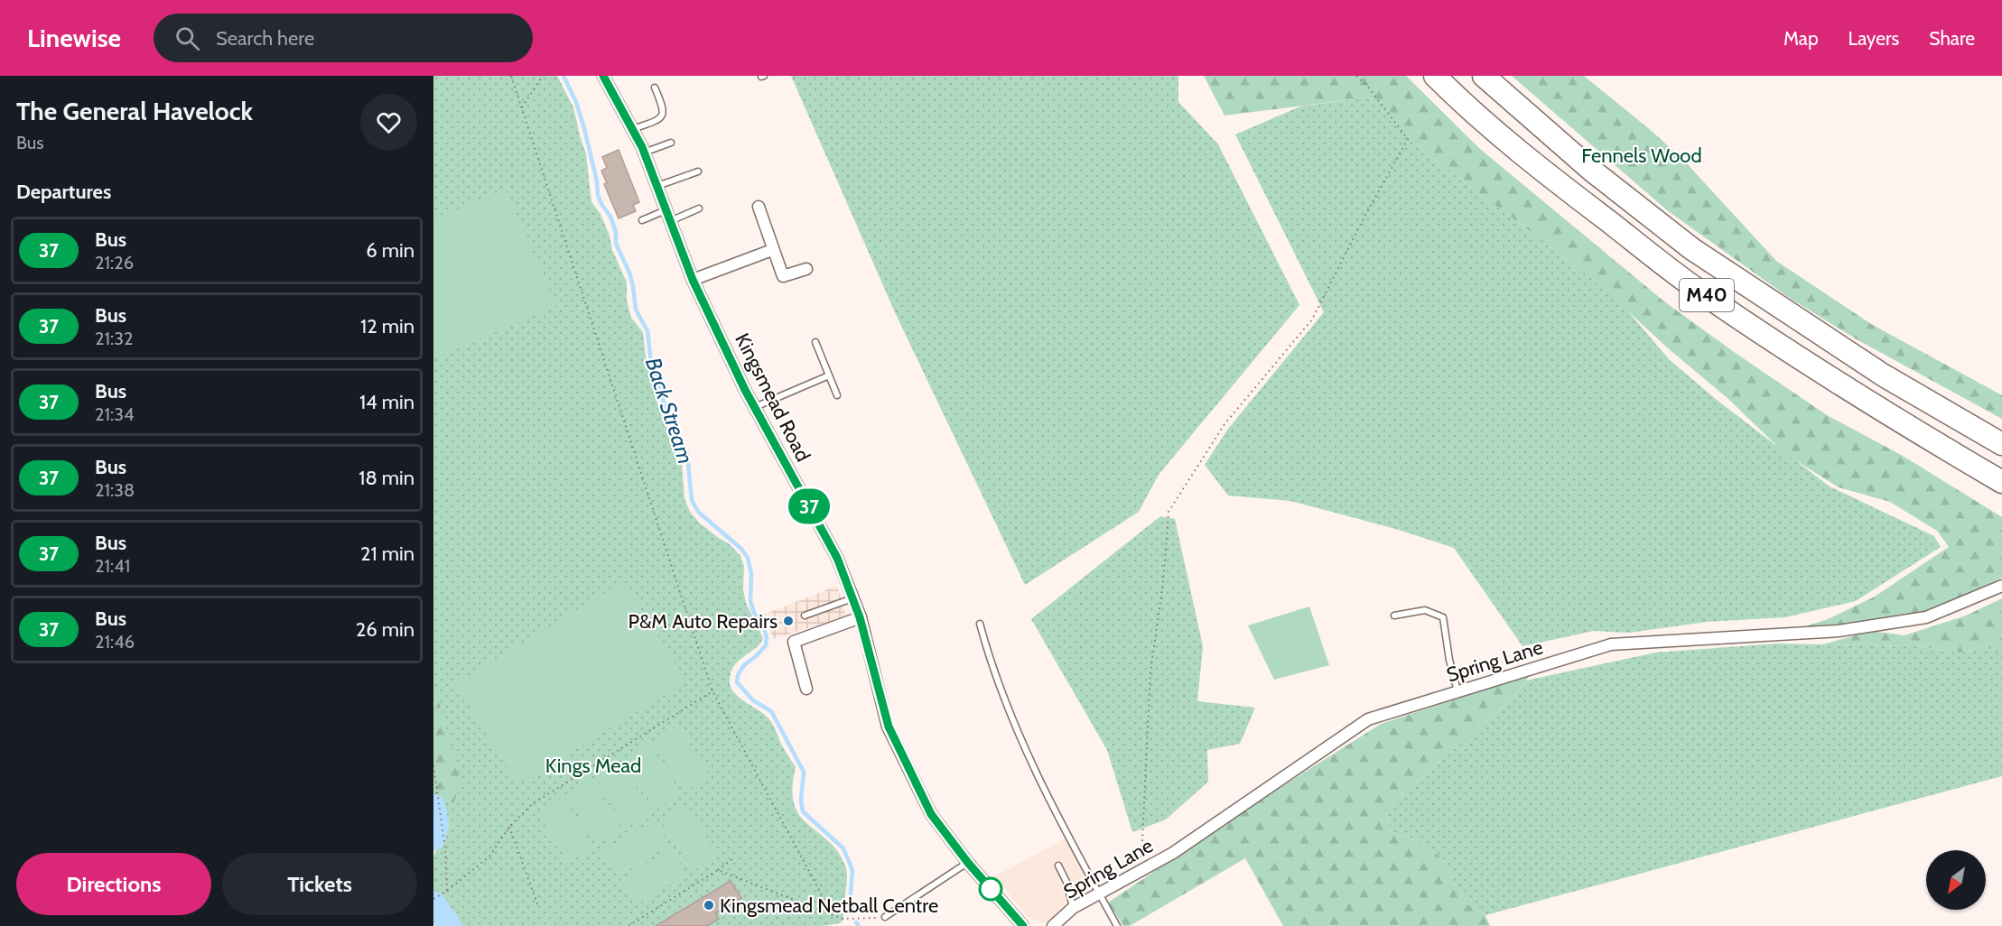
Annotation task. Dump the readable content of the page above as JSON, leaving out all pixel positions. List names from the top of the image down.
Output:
{
  "streets": {
    "highway": ["M40"],
    "street": ["Kingsmead Road", "Spring Lane"]
  },
  "water": ["Back Stream"],
  "parks": ["Fennels Wood", "Kings Mead"],
  "places": ["P&M Auto Repairs", "Kingsmead Netball Centre"],
  "lines": ["bus line 37"],
  "north": "bottom left",
  "page": {
    "header": "Linewise",
    "search": "Search here",
    "nav": ["Map", "Layers", "Share"],
    "heading": [
      ["The General Havelock", "Bus"],
      "Departures"
    ],
    "on_map": "37",
    "list": [
      {
        "mark": "37",
        "name": "Bus",
        "note": "21:26",
        "value": "6 min"
      },
      {
        "mark": "37",
        "name": "Bus",
        "note": "21:32",
        "value": "12 min"
      },
      {
        "mark": "37",
        "name": "Bus",
        "note": "21:34",
        "value": "14 min"
      },
      {
        "mark": "37",
        "name": "Bus",
        "note": "21:38",
        "value": "18 min"
      },
      {
        "mark": "37",
        "name": "Bus",
        "note": "21:41",
        "value": "21 min"
      },
      {
        "mark": "37",
        "name": "Bus",
        "note": "21:46",
        "value": "26 min"
      }
    ],
    "buttons": ["Directions", "Tickets"]
  }
}
